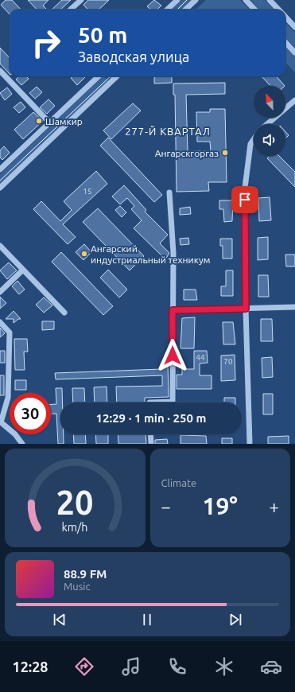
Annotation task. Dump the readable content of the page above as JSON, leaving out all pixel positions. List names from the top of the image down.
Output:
{
  "districts": ["277-Й КВАРТАЛ"],
  "places": ["Шамкир", "Ангарскгоргаз", "Ангарский индустриальный техникум"],
  "house_numbers": ["15", "44", "70"],
  "north": "top left",
  "page": {
    "turn": ["50 m", "Заводская улица"],
    "limit": "30",
    "trip": "12:29 · 1 min · 250 m",
    "tile": "Climate",
    "heat": ["−", "19°", "+"],
    "song": ["88.9 FM", "Music"],
    "tabs": "12:28",
    "gauge": ["20", "km/h"]
  }
}
